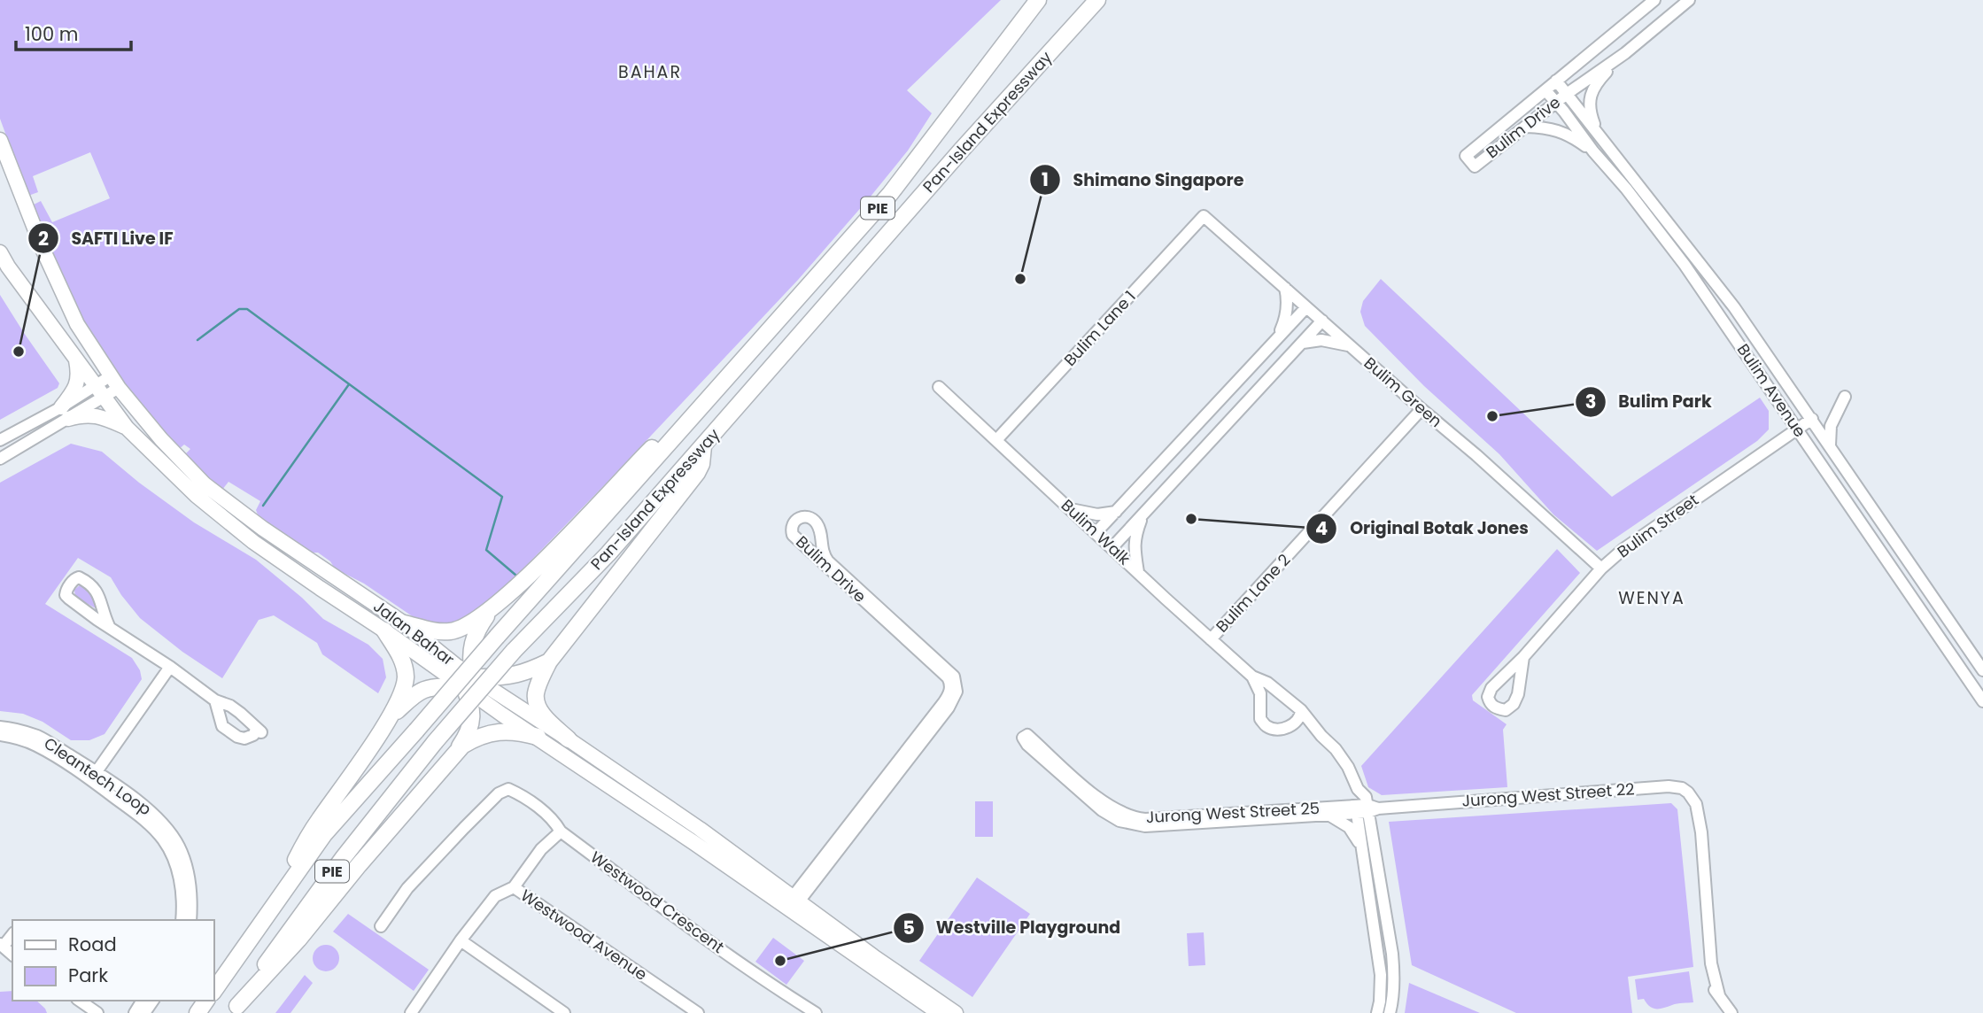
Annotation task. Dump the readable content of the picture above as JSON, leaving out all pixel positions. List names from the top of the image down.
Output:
{
  "streets": {
    "highway": ["Pan-Island Expressway", "PIE"],
    "main road": ["Jalan Bahar"],
    "street": [
      "Bulim Drive",
      "Bulim Lane 1",
      "Bulim Avenue",
      "Bulim Green",
      "Bulim Street",
      "Bulim Walk",
      "Bulim Lane 2",
      "Cleantech Loop",
      "Jurong West Street 22",
      "Jurong West Street 25",
      "Westwood Crescent",
      "Westwood Avenue"
    ]
  },
  "crossings": [
    ["Bulim Drive", "Bulim Avenue"],
    ["Bulim Drive", "Jalan Bahar"],
    ["Bulim Lane 1", "Bulim Green"],
    ["Bulim Lane 1", "Bulim Walk"],
    ["Bulim Avenue", "Bulim Street"],
    ["Bulim Green", "Bulim Street"],
    ["Bulim Green", "Bulim Lane 2"],
    ["Bulim Walk", "Bulim Lane 2"],
    ["Bulim Walk", "Jurong West Street 22"],
    ["Bulim Walk", "Jurong West Street 25"],
    ["Jurong West Street 22", "Jurong West Street 25"]
  ],
  "districts": ["BAHAR", "WENYA"],
  "places": [
    "Shimano Singapore",
    "SAFTI Live IF",
    "Bulim Park",
    "Original Botak Jones",
    "Westville Playground"
  ],
  "legend": ["Road", "Park"],
  "scale_bar": "100 m"
}
